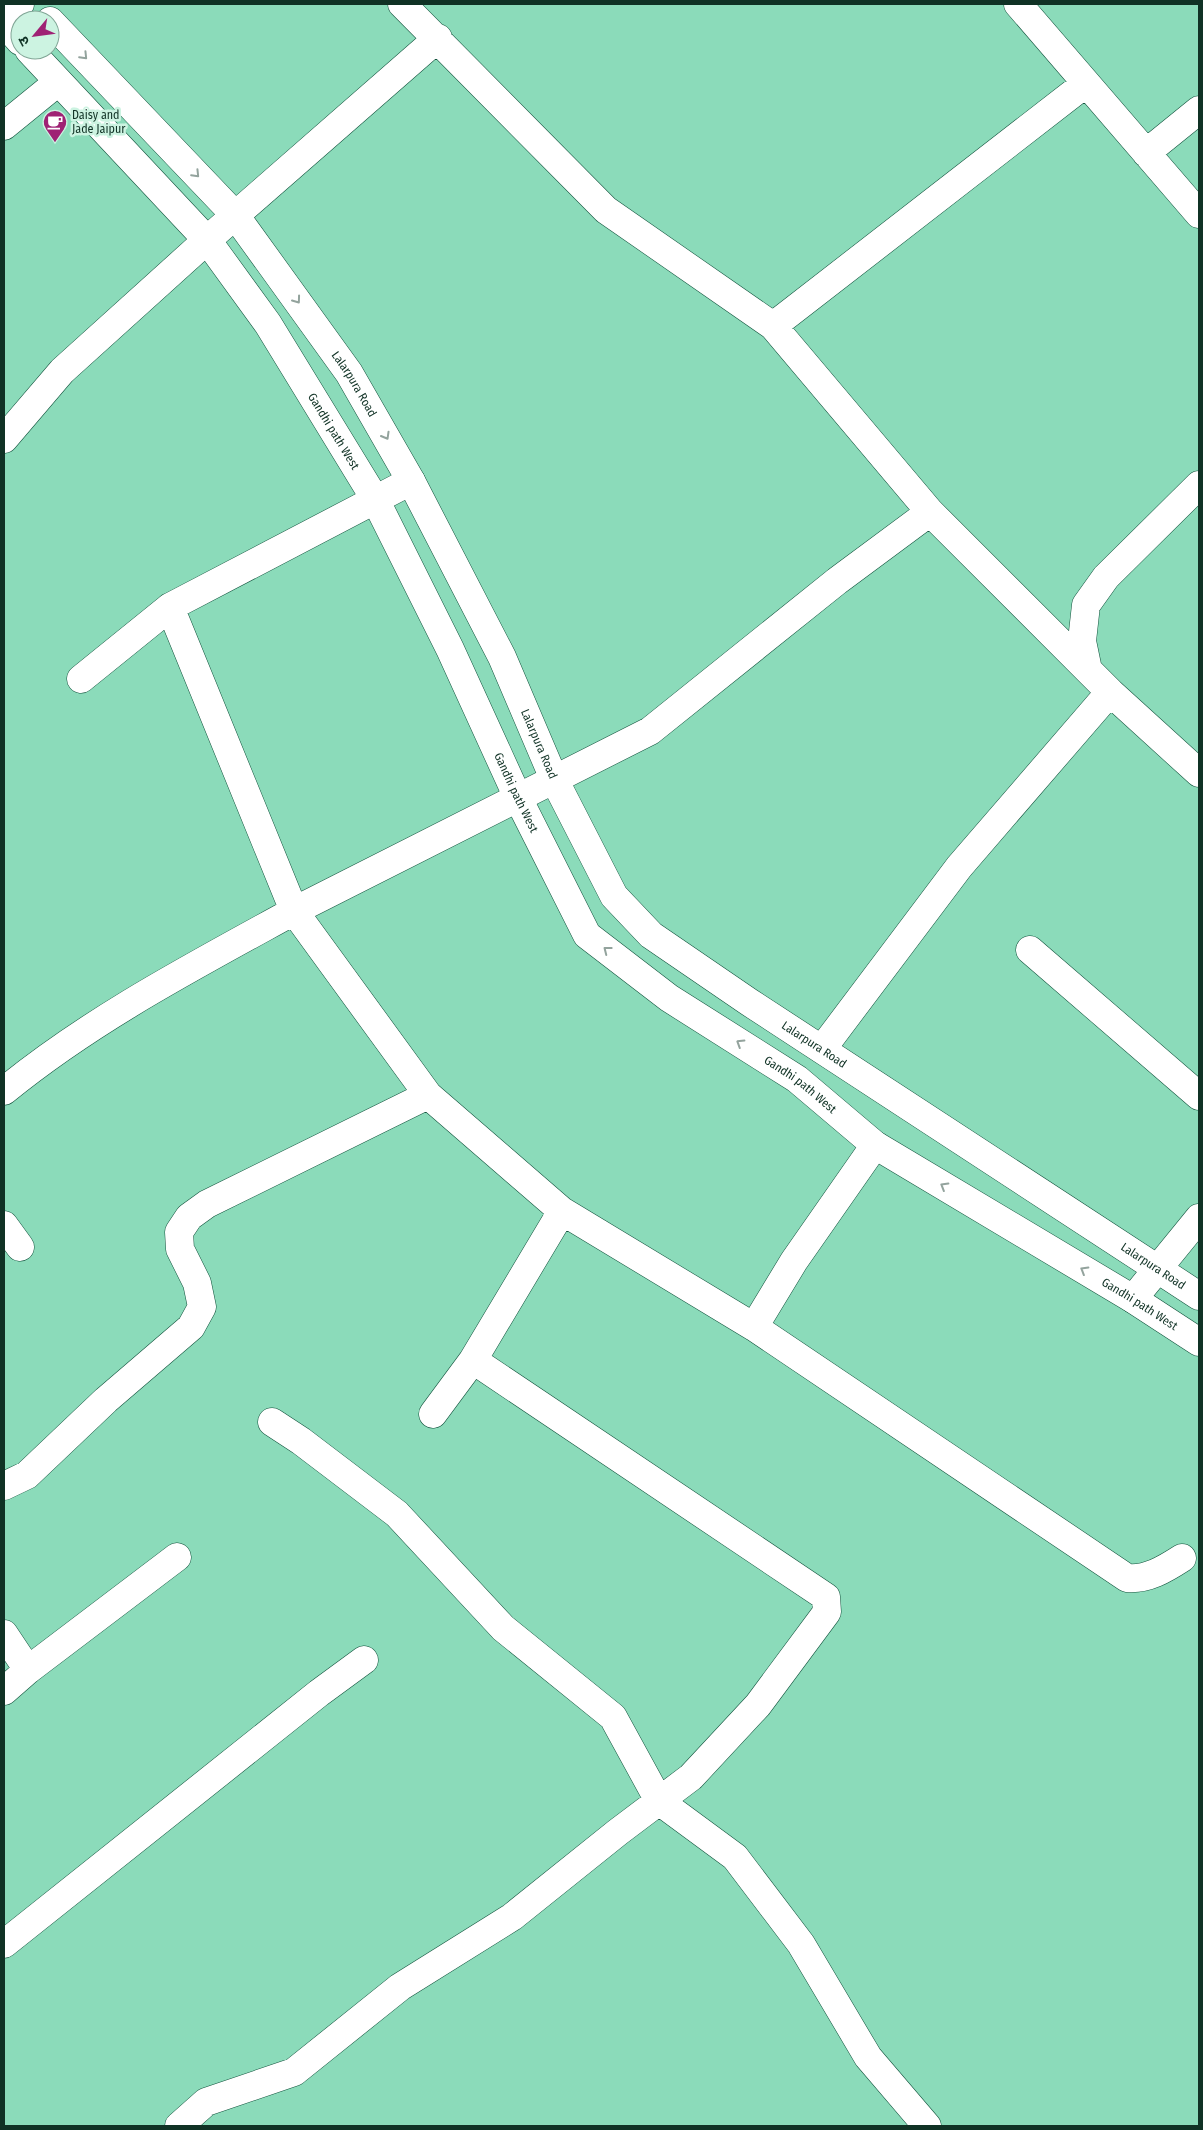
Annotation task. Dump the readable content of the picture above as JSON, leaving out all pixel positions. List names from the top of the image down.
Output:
{
  "streets": {
    "street": ["Lalarpura Road", "Gandhi path West"]
  },
  "places": {
    "cafe": ["Daisy and Jade Jaipur"]
  },
  "north": "bottom left"
}
